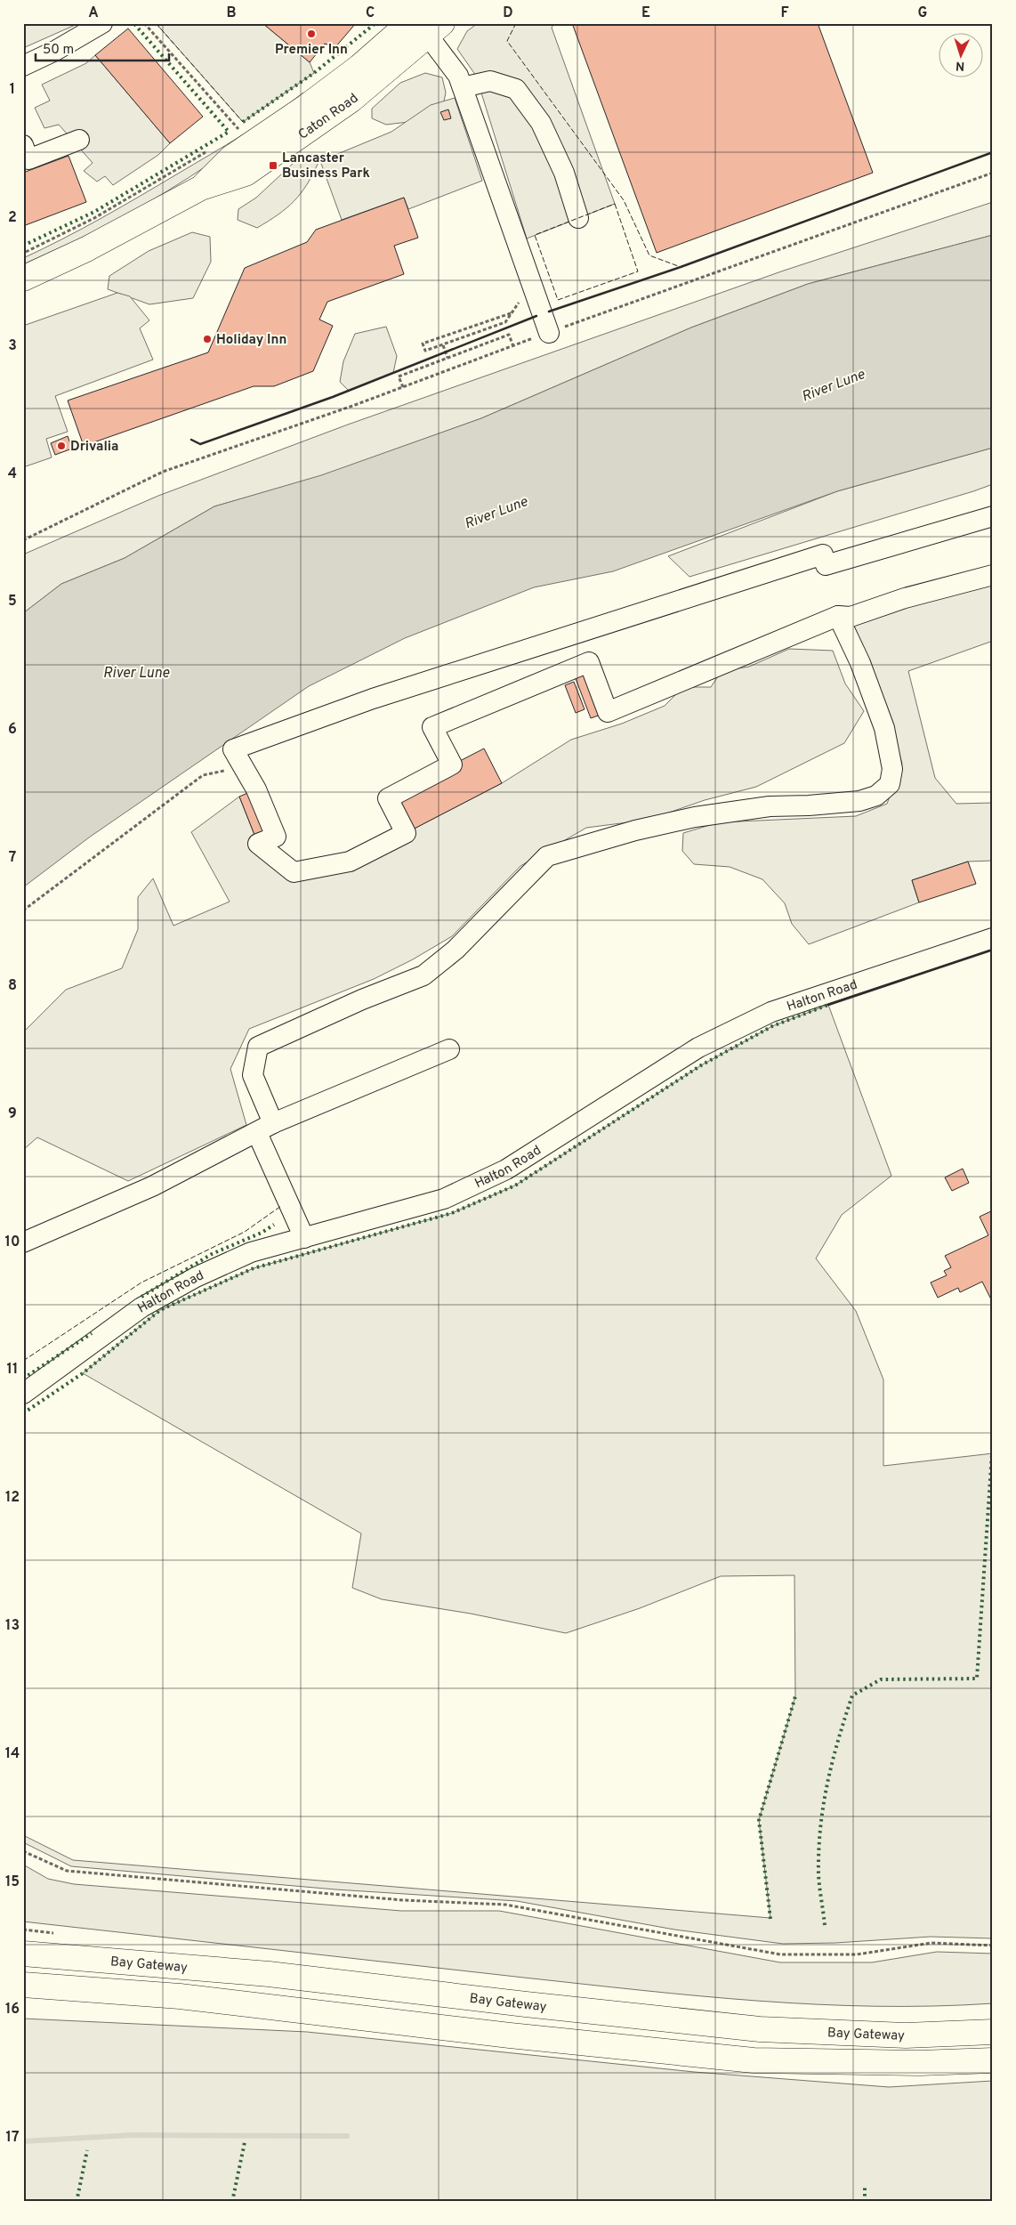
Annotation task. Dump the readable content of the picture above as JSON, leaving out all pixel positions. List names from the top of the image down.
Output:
{
  "streets": {
    "main road": ["Caton Road", "Bay Gateway"],
    "street": ["Halton Road"]
  },
  "water": ["River Lune"],
  "places": {
    "other": ["Premier Inn", "Holiday Inn", "Drivalia"],
    "transit": ["Lancaster Business Park"]
  },
  "scale_bar": "50 m",
  "north": "bottom",
  "grid": {
    "columns": [
      "A",
      "B",
      "C",
      "D",
      "E",
      "F",
      "G"
    ],
    "rows": [
      "1",
      "2",
      "3",
      "4",
      "5",
      "6",
      "7",
      "8",
      "9",
      "10",
      "11",
      "12",
      "13",
      "14",
      "15",
      "16",
      "17"
    ]
  }
}
